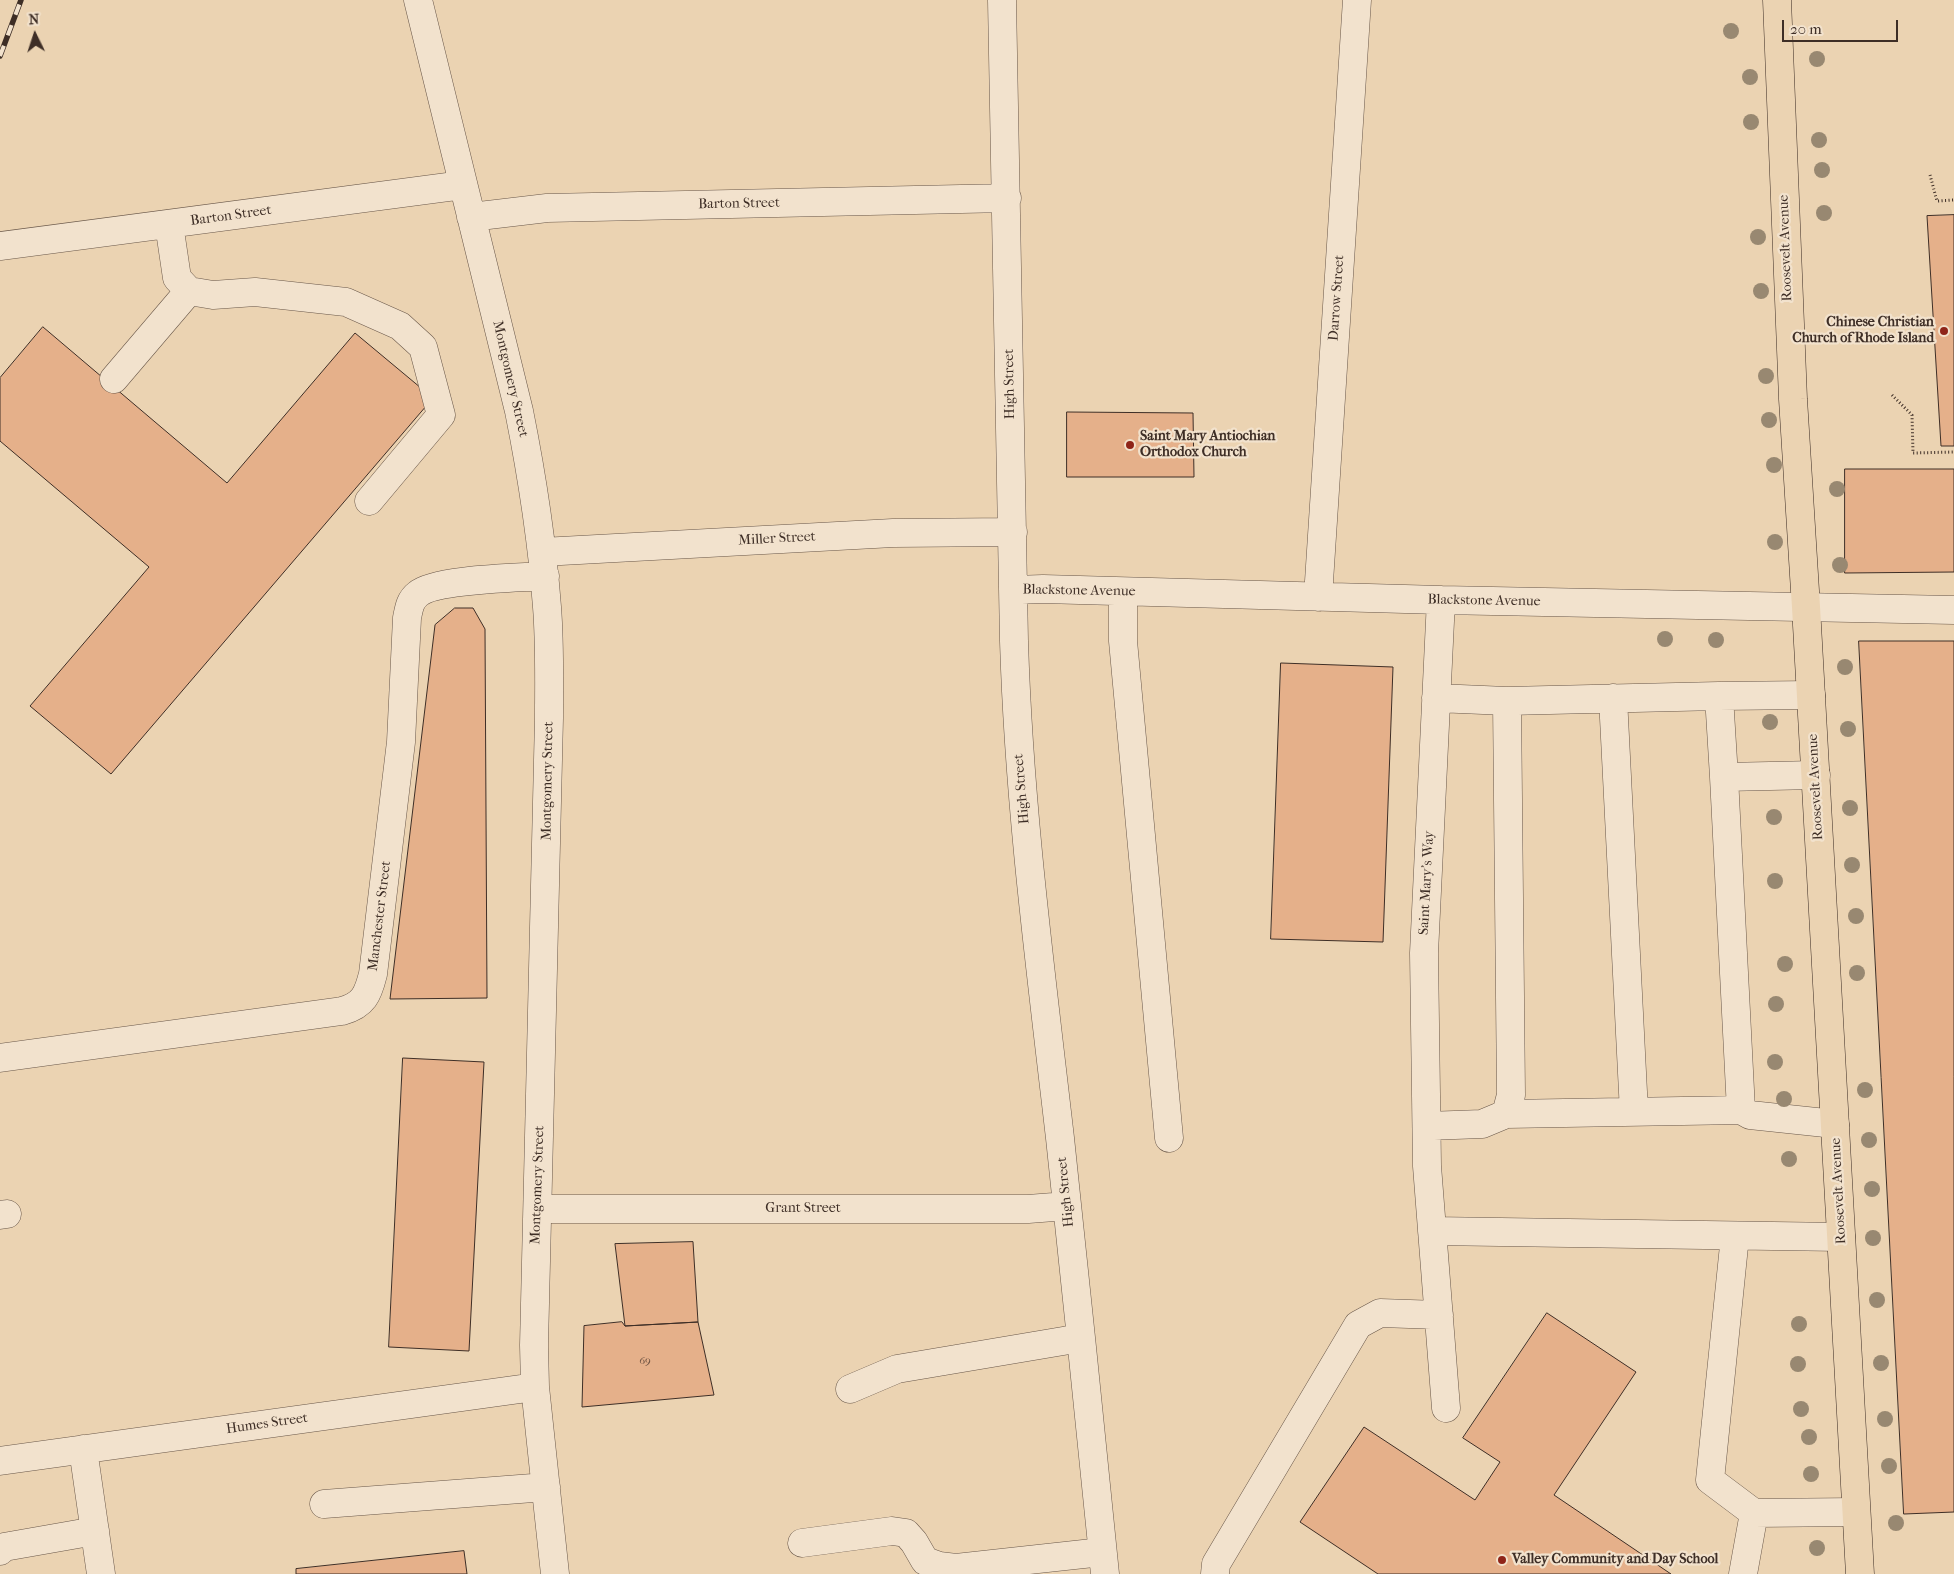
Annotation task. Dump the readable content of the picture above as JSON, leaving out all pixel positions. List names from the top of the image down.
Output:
{
  "streets": {
    "main road": ["Roosevelt Avenue"],
    "street": [
      "Barton Street",
      "Darrow Street",
      "Montgomery Street",
      "High Street",
      "Miller Street",
      "Blackstone Avenue",
      "Saint Mary's Way",
      "Manchester Street",
      "Grant Street",
      "Humes Street"
    ]
  },
  "crossings": [
    ["Barton Street", "Montgomery Street"],
    ["Barton Street", "High Street"],
    ["Roosevelt Avenue", "Blackstone Avenue"],
    ["Darrow Street", "Blackstone Avenue"],
    ["Montgomery Street", "Miller Street"],
    ["Montgomery Street", "Manchester Street"],
    ["Montgomery Street", "Grant Street"],
    ["Montgomery Street", "Humes Street"],
    ["High Street", "Miller Street"],
    ["High Street", "Blackstone Avenue"],
    ["High Street", "Grant Street"],
    ["Miller Street", "Manchester Street"],
    ["Blackstone Avenue", "Saint Mary's Way"]
  ],
  "places": ["Chinese Christian Church of Rhode Island", "Saint Mary Antiochian Orthodox Church", "Valley Community and Day School"],
  "house_numbers": ["69"],
  "scale_bar": "20 m",
  "north": "top"
}
